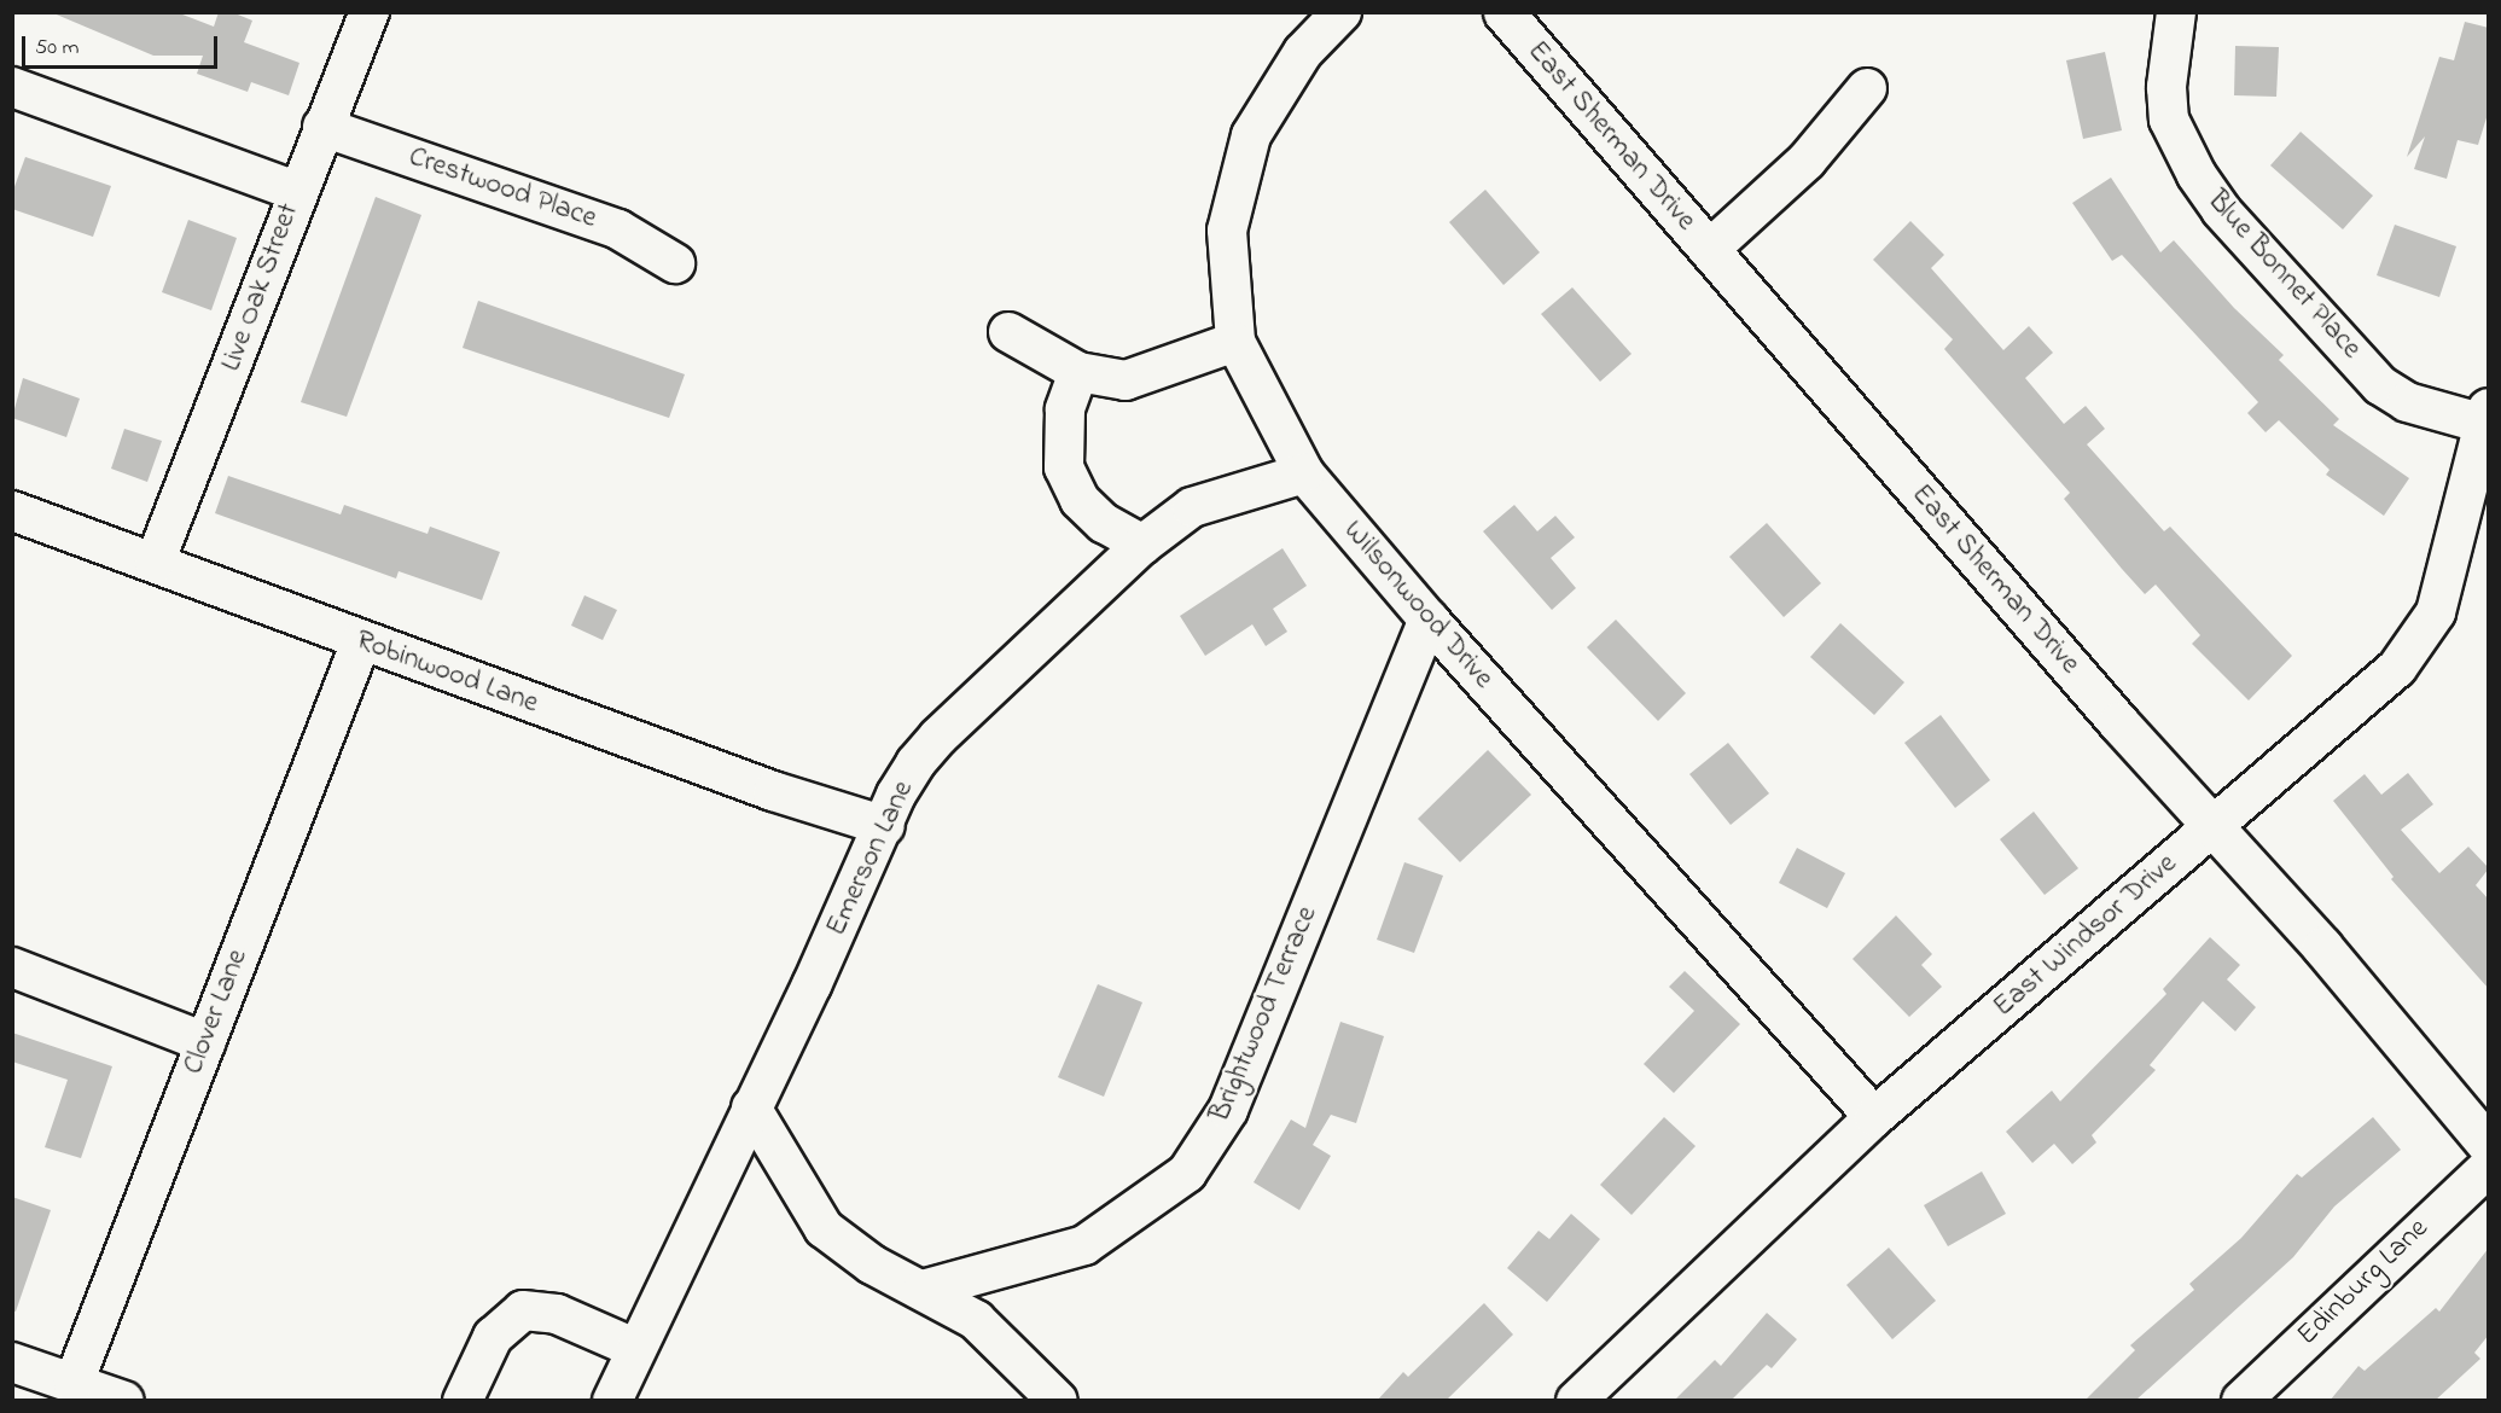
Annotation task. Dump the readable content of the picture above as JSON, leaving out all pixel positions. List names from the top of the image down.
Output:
{
  "streets": {
    "main road": ["East Sherman Drive"],
    "street": [
      "Crestwood Place",
      "Blue Bonnet Place",
      "Live Oak Street",
      "Wilsonwood Drive",
      "Robinwood Lane",
      "Emerson Lane",
      "East Windsor Drive",
      "Clover Lane",
      "Brightwood Terrace",
      "Edinburg Lane"
    ]
  },
  "crossings": [
    ["East Sherman Drive", "East Windsor Drive"],
    ["Crestwood Place", "Live Oak Street"],
    ["Blue Bonnet Place", "East Windsor Drive"],
    ["Live Oak Street", "Robinwood Lane"],
    ["Wilsonwood Drive", "Emerson Lane"],
    ["Wilsonwood Drive", "East Windsor Drive"],
    ["Wilsonwood Drive", "Brightwood Terrace"],
    ["Robinwood Lane", "Emerson Lane"],
    ["Robinwood Lane", "Clover Lane"]
  ],
  "scale_bar": "50 m"
}
